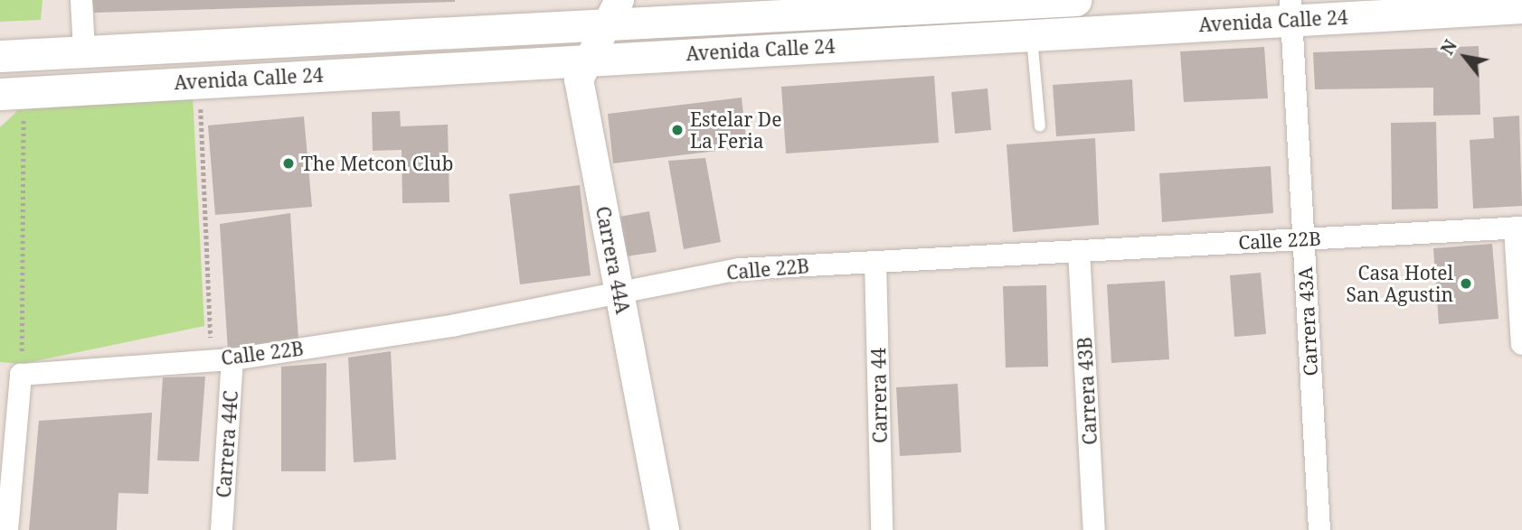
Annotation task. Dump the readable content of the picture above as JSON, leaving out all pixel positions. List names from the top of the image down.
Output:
{
  "streets": {
    "main road": ["Avenida Calle 24"],
    "street": [
      "Calle 22B",
      "Carrera 44A",
      "Carrera 43A",
      "Carrera 43B",
      "Carrera 44",
      "Carrera 44C"
    ]
  },
  "crossings": [
    ["Avenida Calle 24", "Carrera 44A"],
    ["Avenida Calle 24", "Carrera 43A"],
    ["Calle 22B", "Carrera 44A"],
    ["Calle 22B", "Carrera 43A"],
    ["Calle 22B", "Carrera 43B"],
    ["Calle 22B", "Carrera 44"],
    ["Calle 22B", "Carrera 44C"]
  ],
  "places": ["Estelar De La Feria", "The Metcon Club", "Casa Hotel San Agustin"],
  "north": "top left"
}
